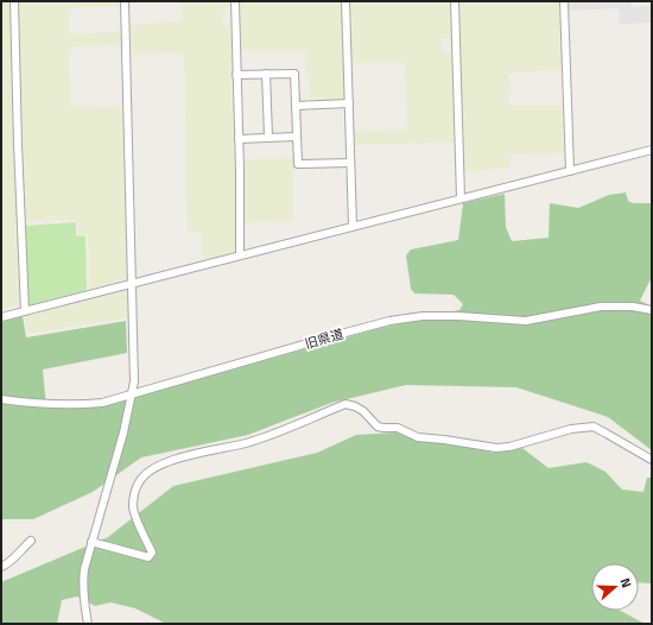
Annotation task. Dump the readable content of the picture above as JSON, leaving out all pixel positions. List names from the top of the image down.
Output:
{
  "streets": {
    "street": ["旧県道"]
  },
  "north": "right"
}
